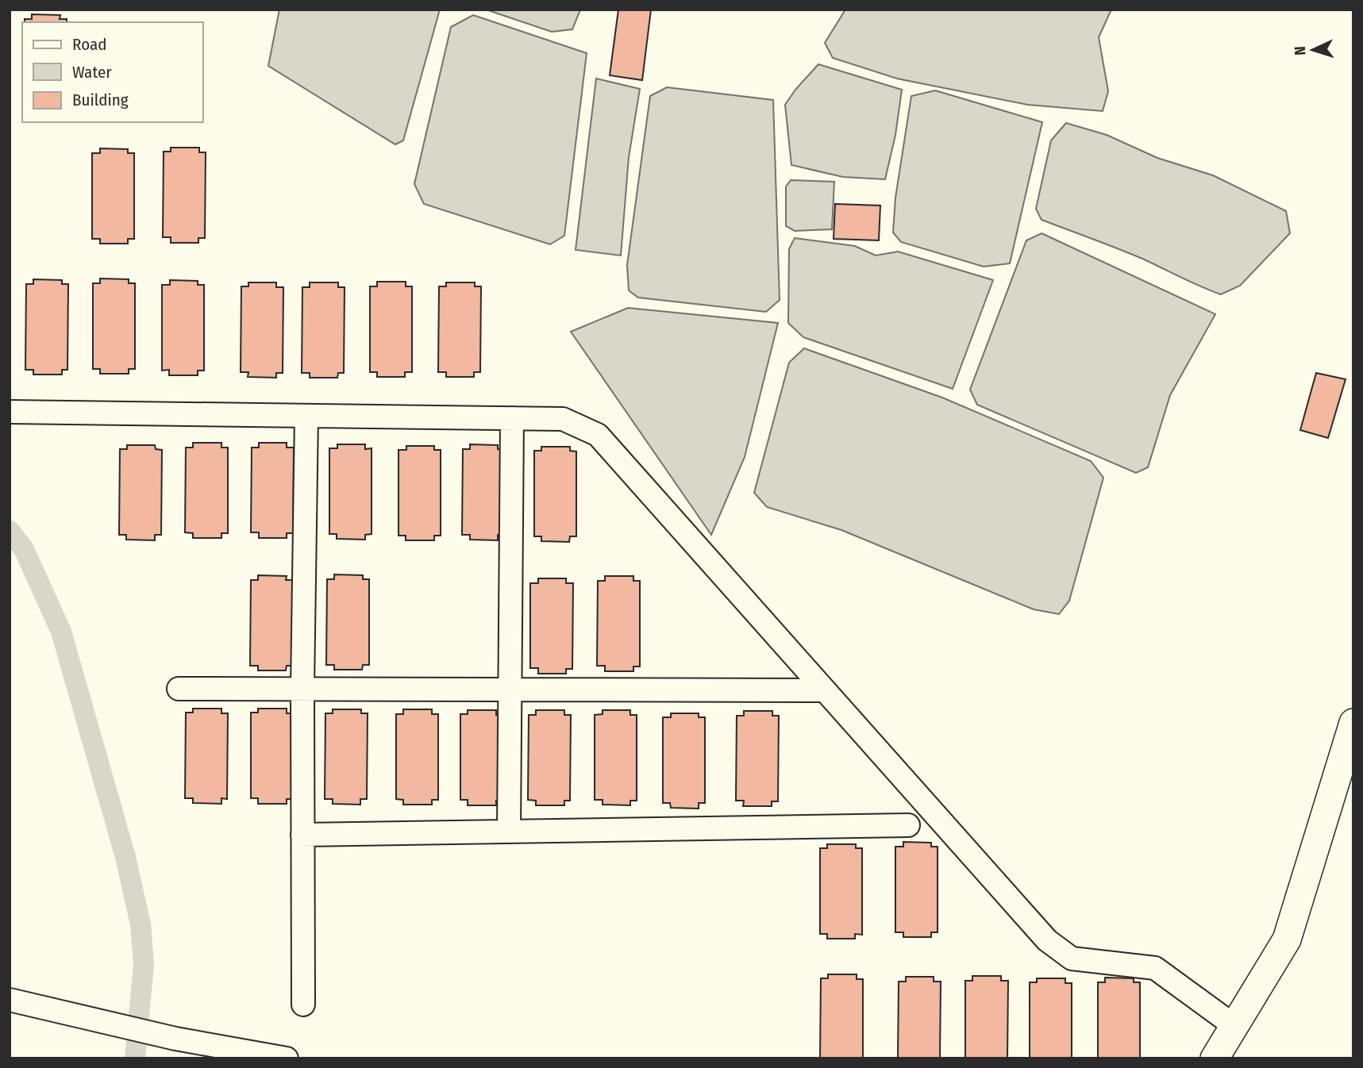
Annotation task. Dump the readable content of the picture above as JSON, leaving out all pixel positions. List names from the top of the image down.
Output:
{
  "legend": ["Road", "Water", "Building"],
  "north": "left"
}
